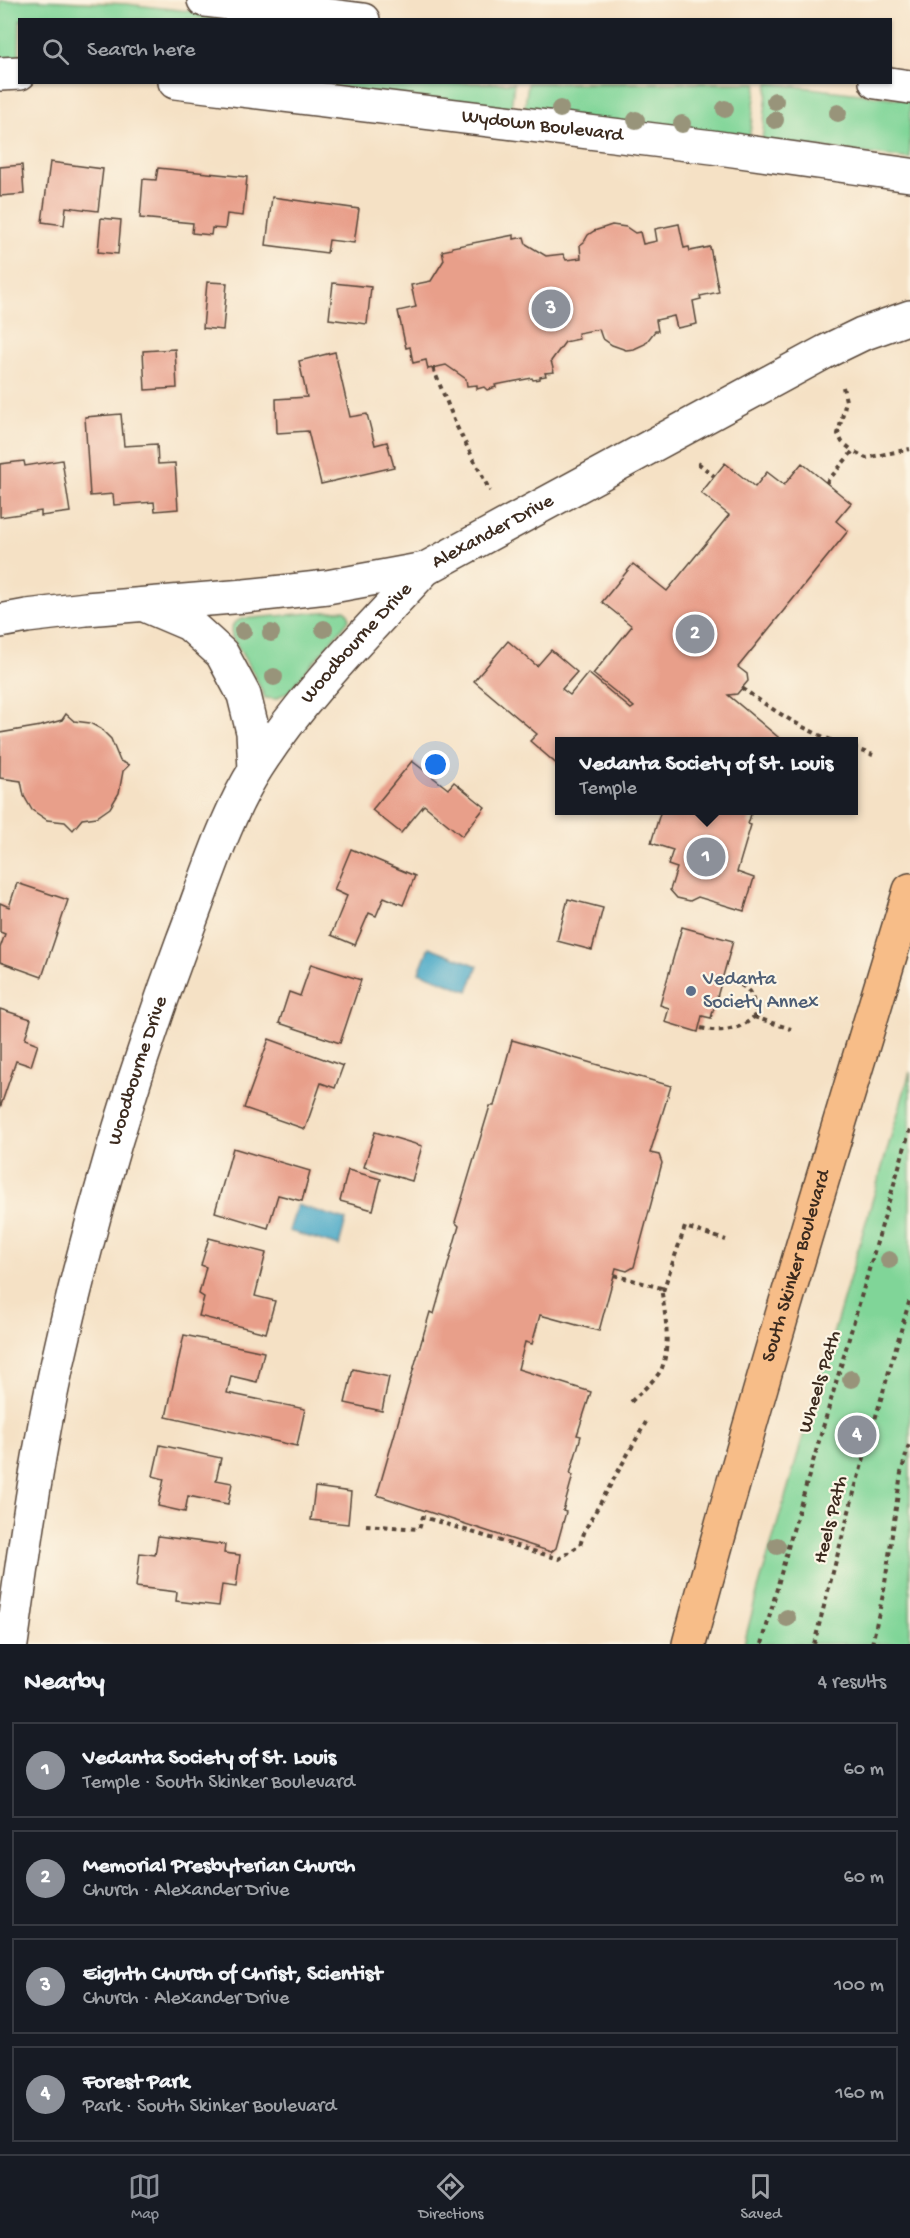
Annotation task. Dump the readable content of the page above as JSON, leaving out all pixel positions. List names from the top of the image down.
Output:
{
  "streets": {
    "main road": ["South Skinker Boulevard"],
    "street": ["Wydown Boulevard", "Alexander Drive", "Woodbourne Drive"],
    "path": ["Wheels Path", "Heels Path"]
  },
  "crossings": [
    ["Alexander Drive", "Woodbourne Drive"]
  ],
  "places": ["Vedanta Society Annex"],
  "page": {
    "search": "Search here",
    "pins": [
      "3",
      "2",
      "1",
      "4"
    ],
    "popup": ["Vedanta Society of St. Louis", "Temple"],
    "heading": ["Nearby", "4 results"],
    "list": [
      {
        "mark": "1",
        "name": "Vedanta Society of St. Louis",
        "note": "Temple · South Skinker Boulevard",
        "value": "60 m"
      },
      {
        "mark": "2",
        "name": "Memorial Presbyterian Church",
        "note": "Church · Alexander Drive",
        "value": "60 m"
      },
      {
        "mark": "3",
        "name": "Eighth Church of Christ, Scientist",
        "note": "Church · Alexander Drive",
        "value": "100 m"
      },
      {
        "mark": "4",
        "name": "Forest Park",
        "note": "Park · South Skinker Boulevard",
        "value": "160 m"
      }
    ],
    "nav": ["Map", "Directions", "Saved"]
  }
}
